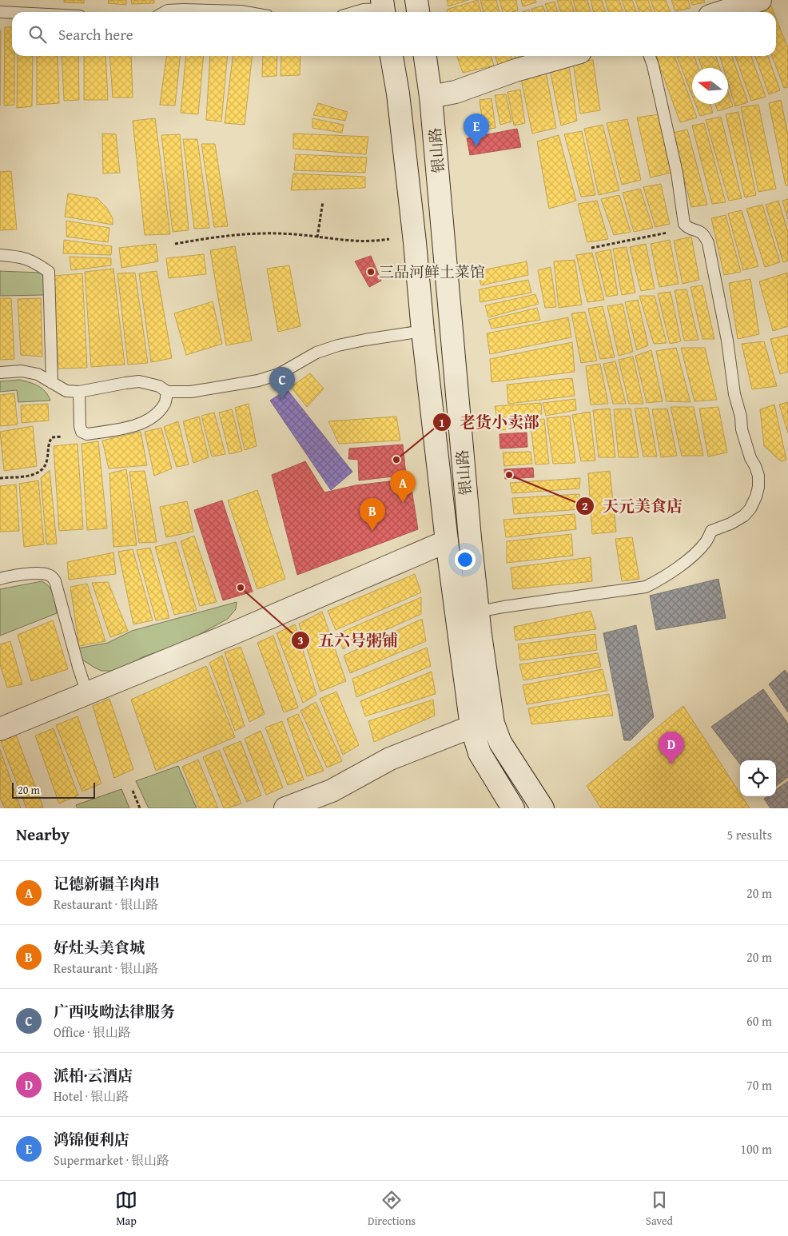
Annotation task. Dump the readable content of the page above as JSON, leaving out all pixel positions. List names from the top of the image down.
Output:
{
  "streets": {
    "main road": ["银山路"]
  },
  "places": [
    "三品河鲜土菜馆",
    "老货小卖部",
    "天元美食店",
    "五六号粥铺"
  ],
  "scale_bar": "20 m",
  "north": "left",
  "page": {
    "search": "Search here",
    "pins": [
      "E",
      "C",
      "A",
      "B",
      "D"
    ],
    "scale": "20 m",
    "heading": ["Nearby", "5 results"],
    "list": [
      {
        "mark": "A",
        "name": "记德新疆羊肉串",
        "note": "Restaurant · 银山路",
        "value": "20 m"
      },
      {
        "mark": "B",
        "name": "好灶头美食城",
        "note": "Restaurant · 银山路",
        "value": "20 m"
      },
      {
        "mark": "C",
        "name": "广西吱呦法律服务",
        "note": "Office · 银山路",
        "value": "60 m"
      },
      {
        "mark": "D",
        "name": "派柏·云酒店",
        "note": "Hotel · 银山路",
        "value": "70 m"
      },
      {
        "mark": "E",
        "name": "鸿锦便利店",
        "note": "Supermarket · 银山路",
        "value": "100 m"
      }
    ],
    "nav": ["Map", "Directions", "Saved"]
  }
}
